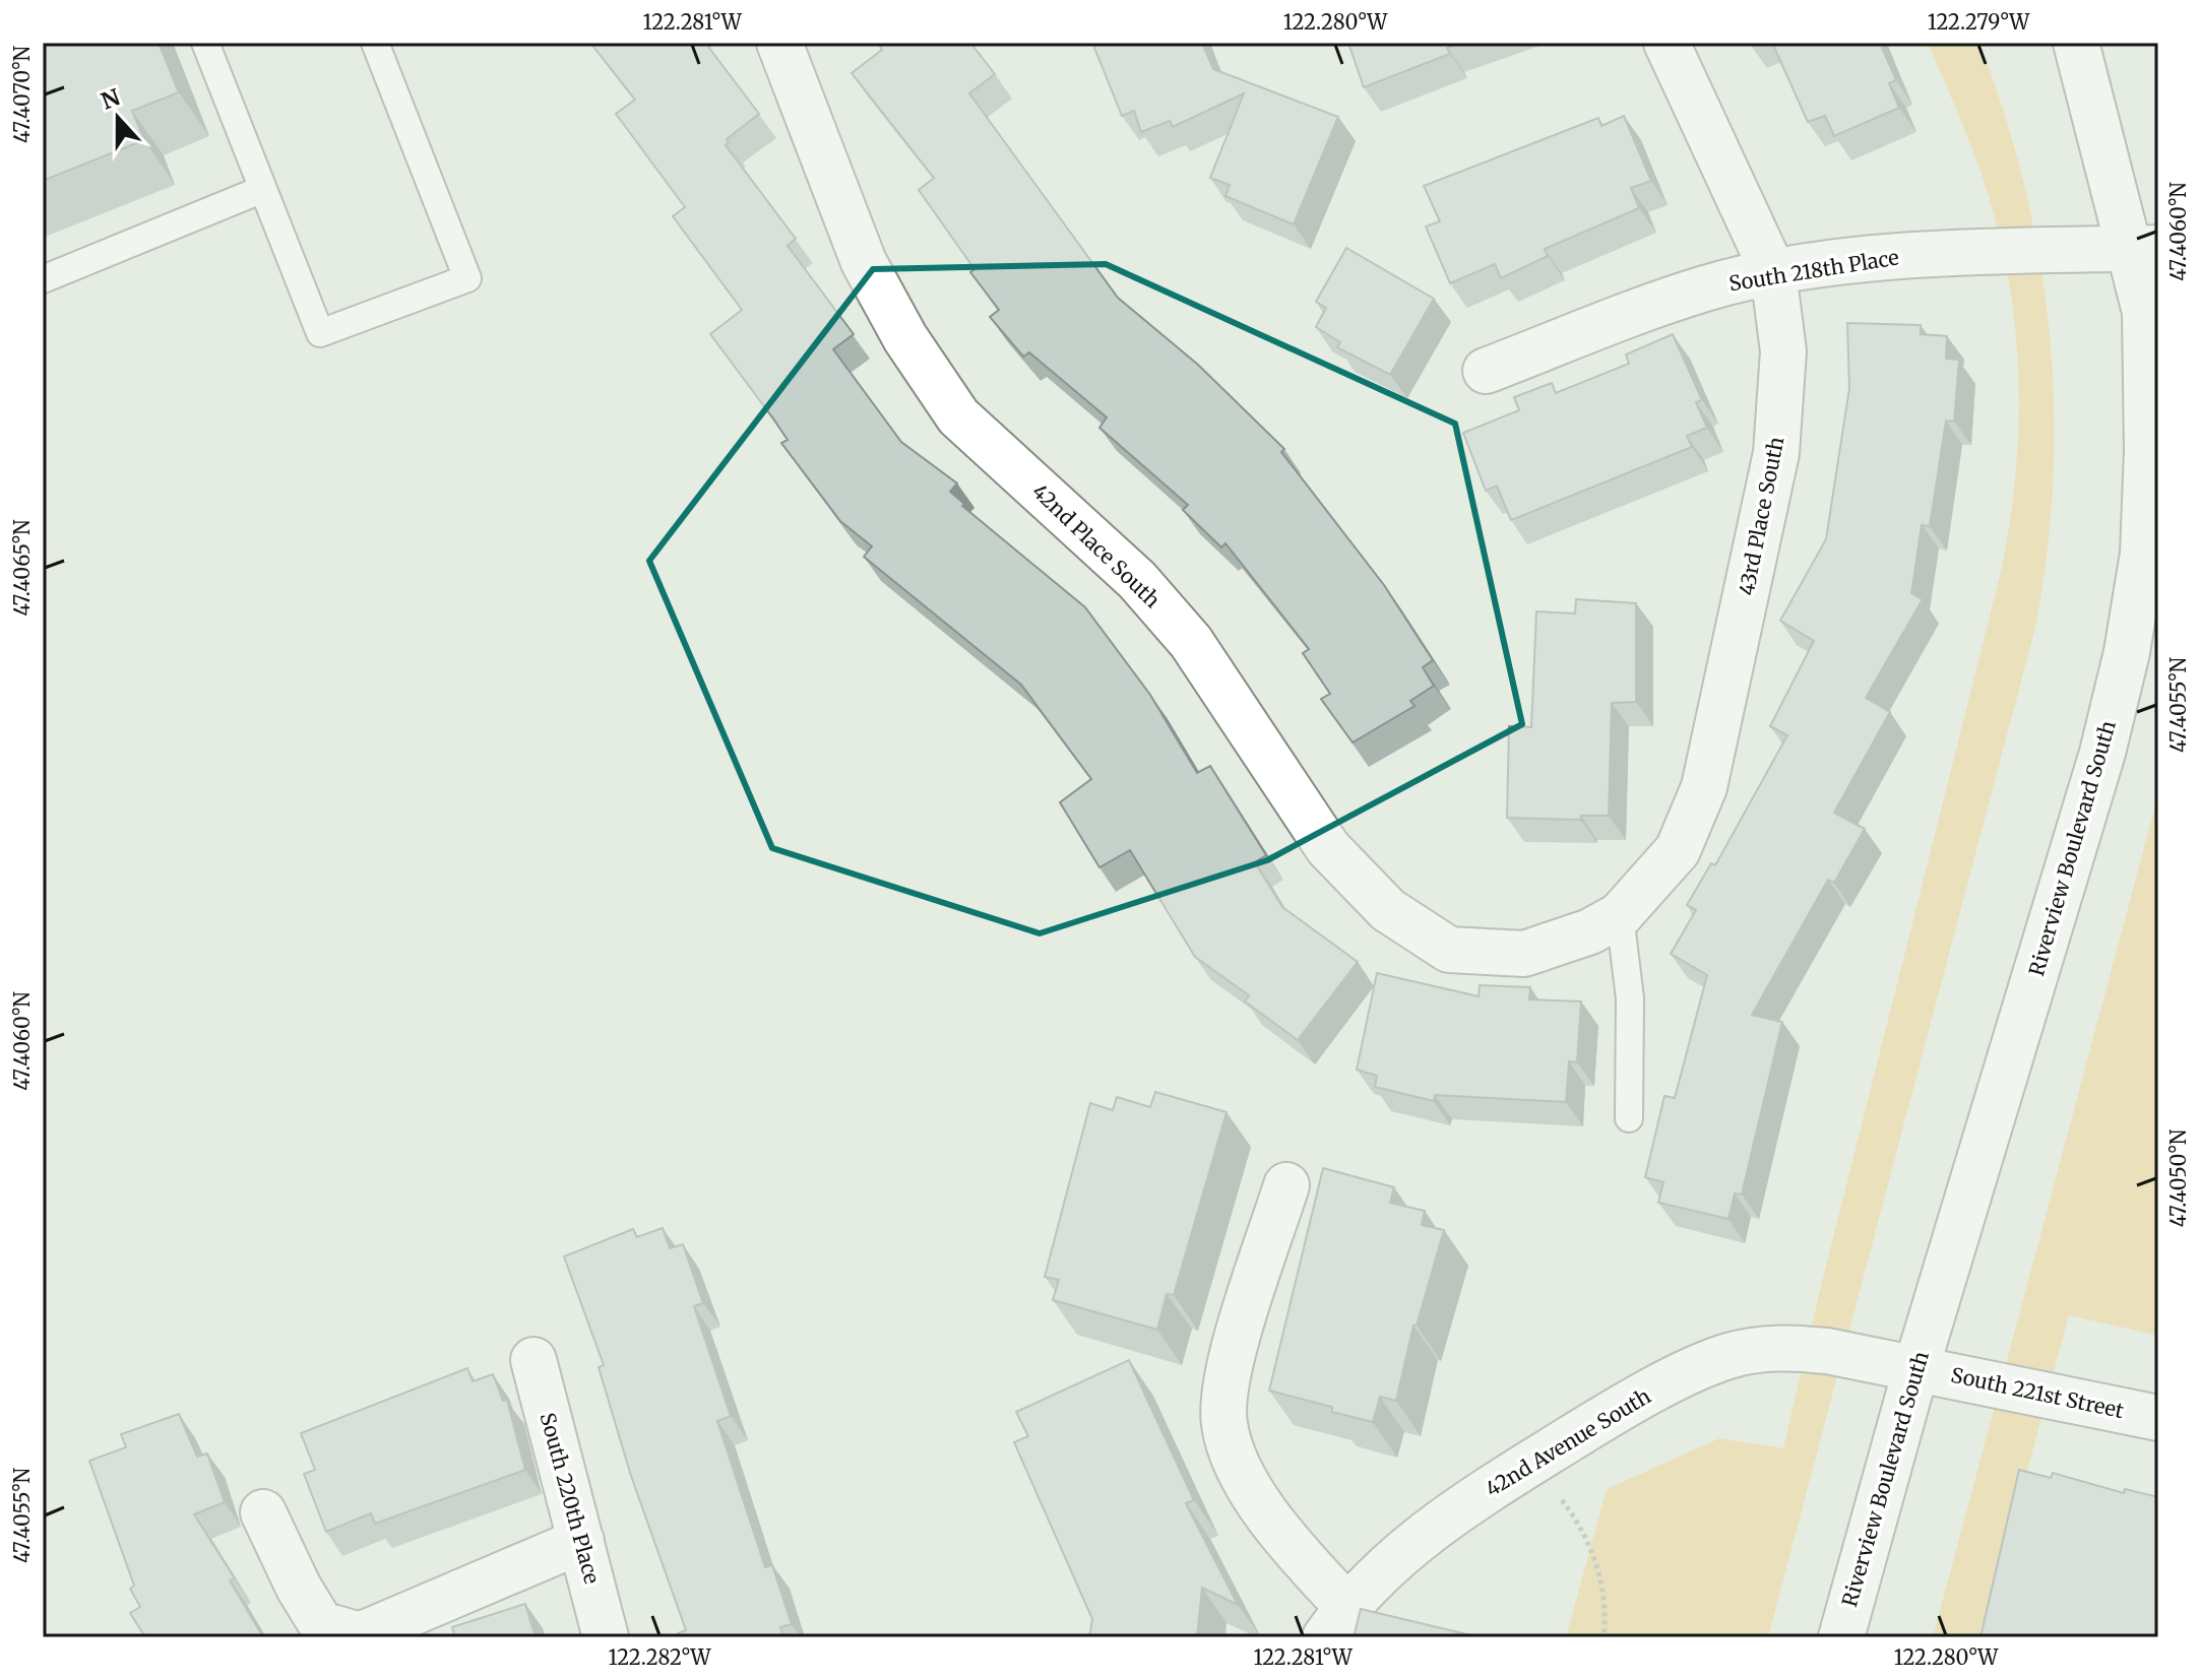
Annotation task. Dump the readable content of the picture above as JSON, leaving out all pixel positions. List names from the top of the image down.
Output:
{
  "streets": {
    "street": [
      "South 218th Place",
      "43rd Place South",
      "42nd Place South",
      "Riverview Boulevard South",
      "South 221st Street",
      "42nd Avenue South",
      "South 220th Place"
    ]
  },
  "crossings": [
    ["South 218th Place", "43rd Place South"],
    ["South 218th Place", "Riverview Boulevard South"],
    ["43rd Place South", "42nd Place South"],
    ["Riverview Boulevard South", "South 221st Street"],
    ["Riverview Boulevard South", "42nd Avenue South"],
    ["South 221st Street", "42nd Avenue South"]
  ],
  "north": "top",
  "coordinates": [
    "122.281°W",
    "122.280°W",
    "122.279°W",
    "47.4070°N",
    "47.4060°N",
    "47.4065°N",
    "47.4055°N",
    "47.4050°N",
    "122.282°W"
  ]
}
